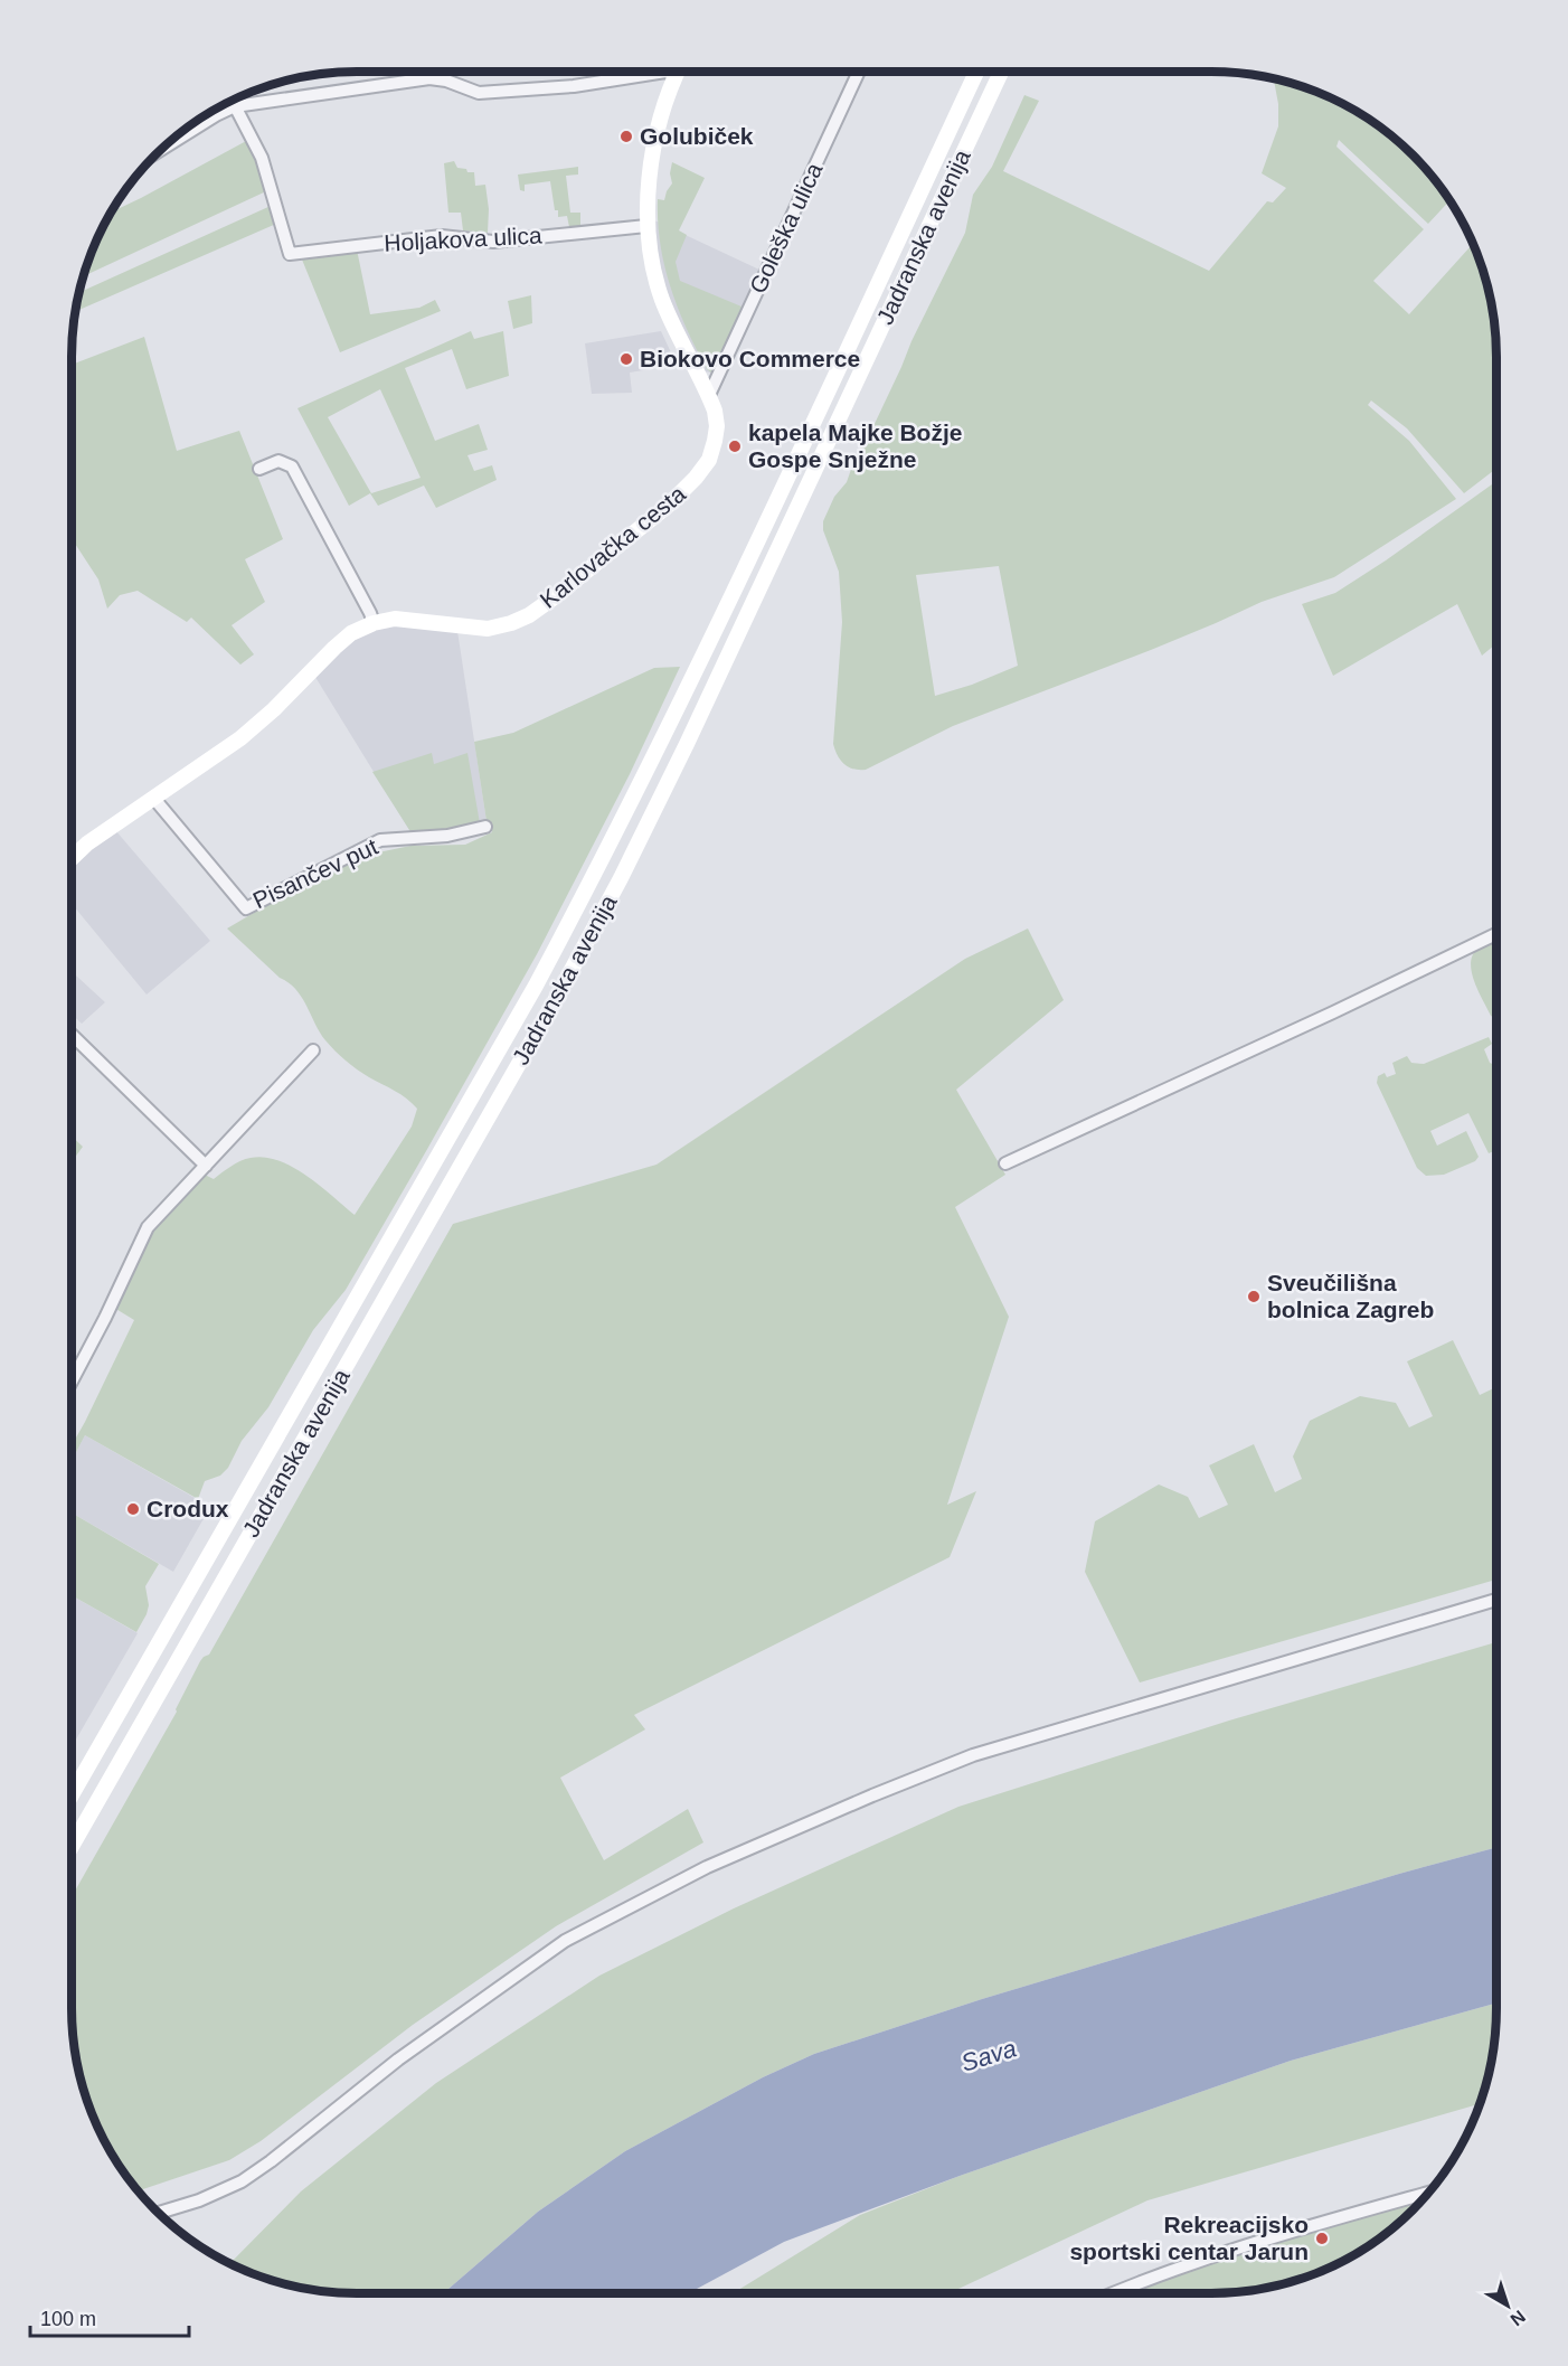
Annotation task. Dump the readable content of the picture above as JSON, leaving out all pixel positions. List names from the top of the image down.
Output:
{
  "streets": {
    "main road": ["Jadranska avenija", "Karlovačka cesta"],
    "street": ["Goleška ulica", "Holjakova ulica", "Pisančev put"]
  },
  "crossings": [
    ["Goleška ulica", "Karlovačka cesta"],
    ["Holjakova ulica", "Karlovačka cesta"],
    ["Karlovačka cesta", "Pisančev put"]
  ],
  "water": ["Sava"],
  "places": [
    "Golubiček",
    "Biokovo Commerce",
    "kapela Majke Božje Gospe Snježne",
    "Sveučilišna bolnica Zagreb",
    "Crodux",
    "Rekreacijsko sportski centar Jarun"
  ],
  "scale_bar": "100 m",
  "north": "bottom right"
}
